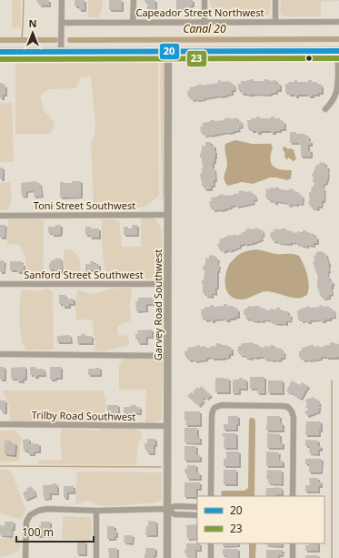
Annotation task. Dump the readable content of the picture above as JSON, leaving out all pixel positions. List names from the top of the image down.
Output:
{
  "streets": {
    "street": [
      "Capeador Street Northwest",
      "Toni Street Southwest",
      "Sanford Street Southwest",
      "Garvey Road Southwest",
      "Trilby Road Southwest"
    ]
  },
  "crossings": [
    ["Toni Street Southwest", "Garvey Road Southwest"],
    ["Sanford Street Southwest", "Garvey Road Southwest"],
    ["Garvey Road Southwest", "Trilby Road Southwest"]
  ],
  "water": ["Canal 20"],
  "lines": ["transit line 20", "transit line 23"],
  "legend": ["20", "23"],
  "scale_bar": "100 m",
  "north": "top"
}
